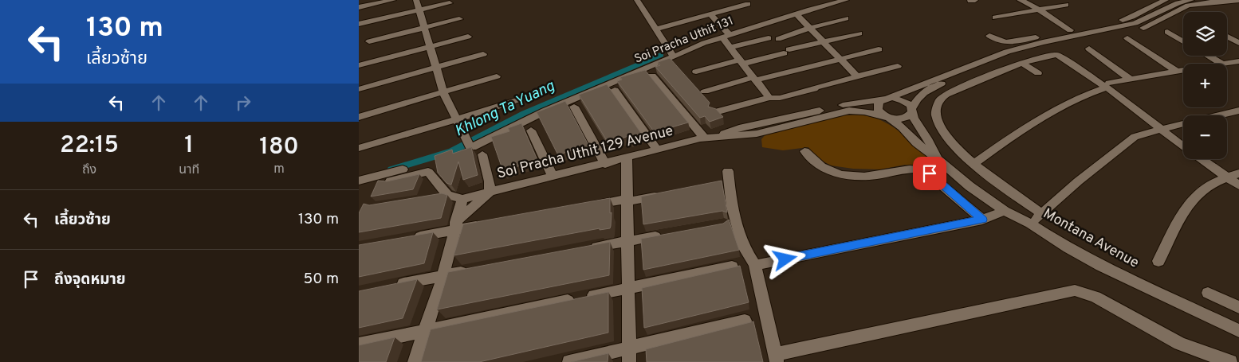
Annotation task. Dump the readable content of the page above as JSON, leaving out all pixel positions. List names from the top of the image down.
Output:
{
  "streets": {
    "street": ["Soi Pracha Uthit 131", "Soi Pracha Uthit 129 Avenue", "Montana Avenue"]
  },
  "crossings": [
    ["Soi Pracha Uthit 129 Avenue", "Montana Avenue"]
  ],
  "water": ["Khlong Ta Yuang"],
  "page": {
    "turn": ["130 m", "เลี้ยวซ้าย"],
    "map_buttons": ["+", "−"],
    "eta": [
      "22:15",
      "ถึง",
      "1",
      "นาที",
      "180",
      "m"
    ],
    "list": [
      {
        "name": "เลี้ยวซ้าย",
        "value": "130 m"
      },
      {
        "name": "ถึงจุดหมาย",
        "value": "50 m"
      }
    ]
  }
}
